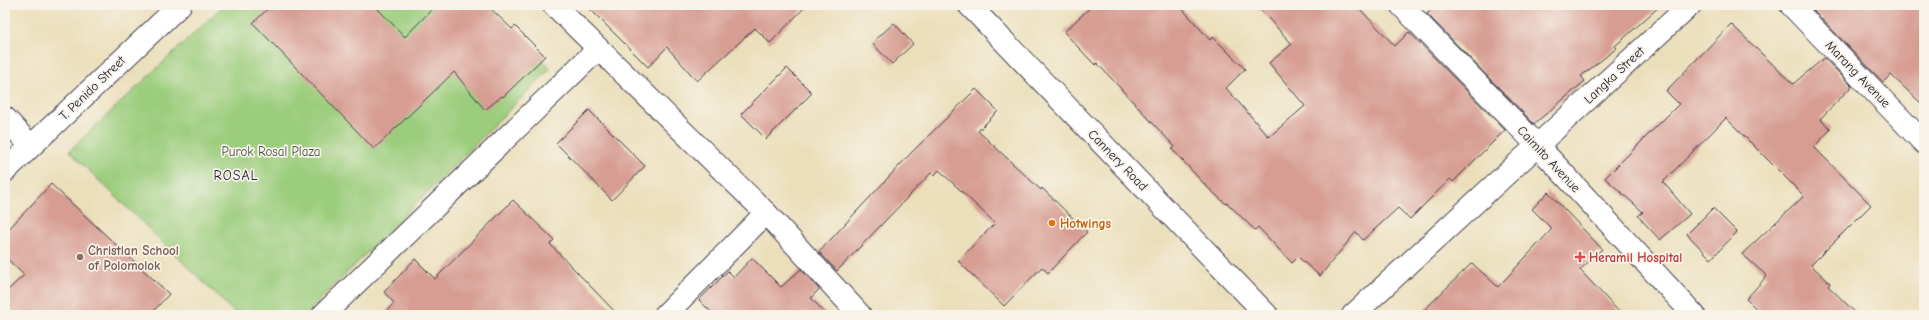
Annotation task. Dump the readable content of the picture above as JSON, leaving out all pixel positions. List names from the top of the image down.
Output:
{
  "streets": {
    "street": [
      "Marang Avenue",
      "Langka Street",
      "T. Penido Street",
      "Caimito Avenue",
      "Cannery Road"
    ]
  },
  "crossings": [
    ["Langka Street", "Caimito Avenue"]
  ],
  "districts": ["ROSAL"],
  "parks": ["Purok Rosal Plaza"],
  "places": {
    "other": ["Hotwings", "Christian School of Polomolok"],
    "health": ["Heramil Hospital"]
  }
}
